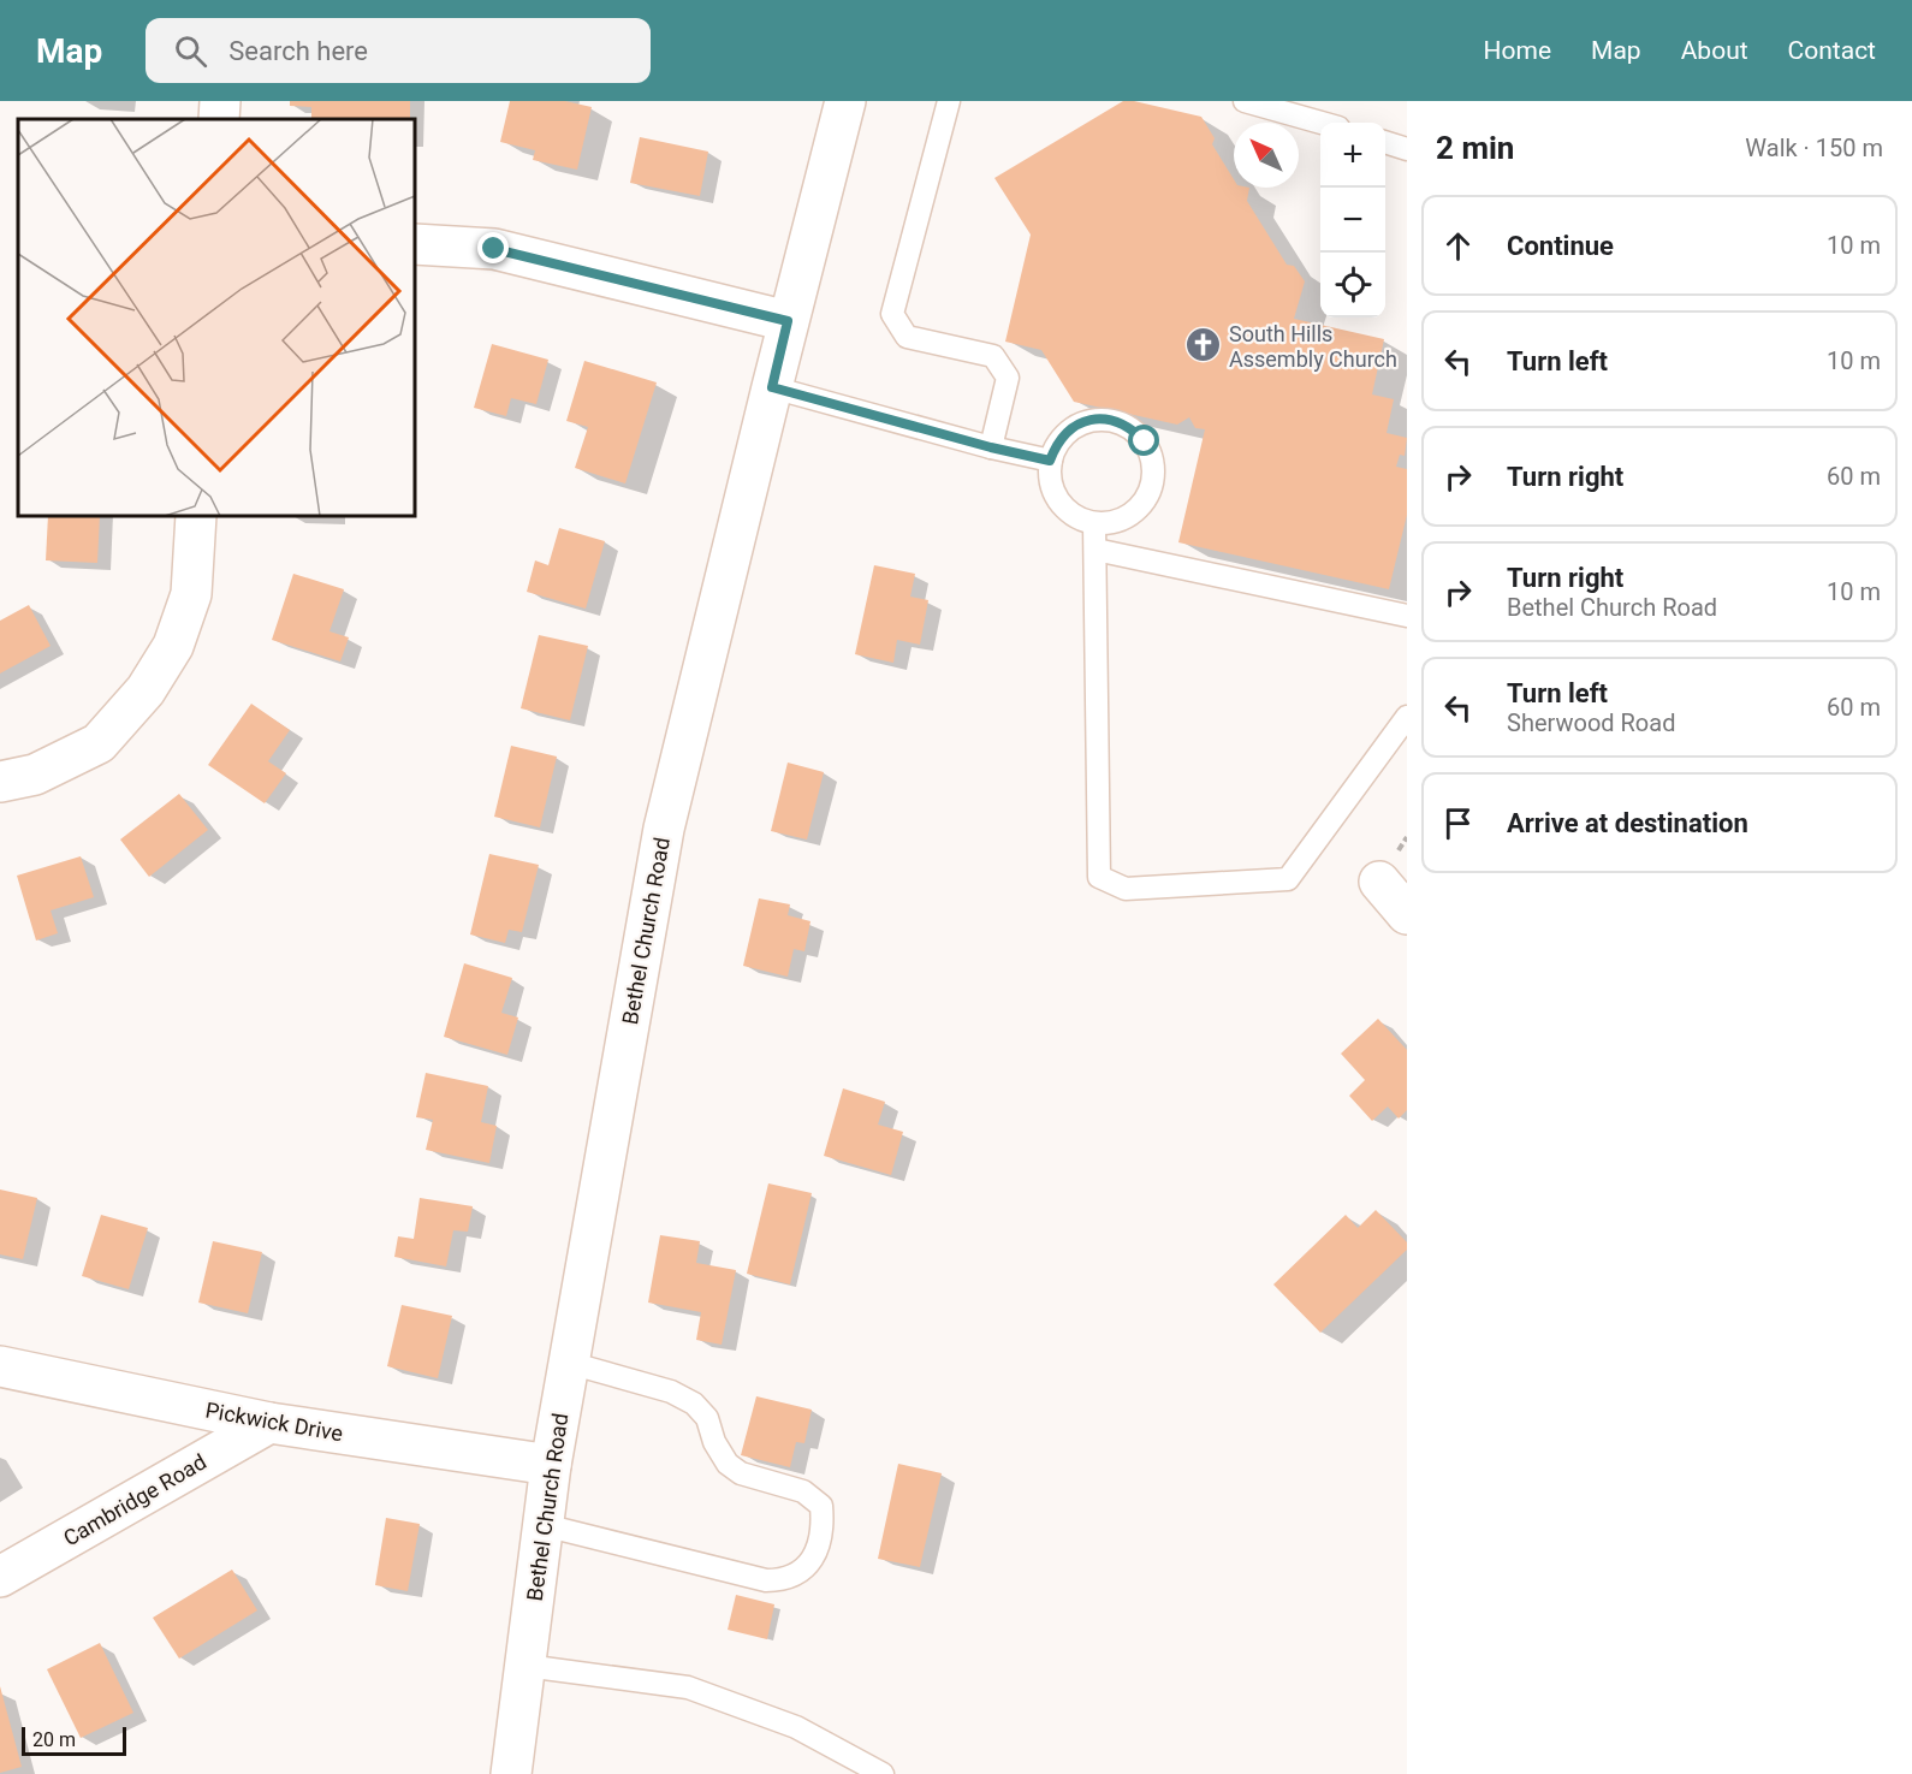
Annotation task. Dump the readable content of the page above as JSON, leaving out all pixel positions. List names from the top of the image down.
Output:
{
  "streets": {
    "street": ["Bethel Church Road", "Pickwick Drive", "Cambridge Road"]
  },
  "crossings": [
    ["Bethel Church Road", "Pickwick Drive"],
    ["Pickwick Drive", "Cambridge Road"]
  ],
  "places": {
    "church": ["South Hills Assembly Church"]
  },
  "scale_bar": "20 m",
  "north": "top left",
  "page": {
    "header": "Map",
    "search": "Search here",
    "nav": [
      "Home",
      "Map",
      "About",
      "Contact"
    ],
    "heading": ["2 min", "Walk · 150 m"],
    "map_buttons": ["+", "−"],
    "list": [
      ["Continue", "10 m"],
      ["Turn left", "10 m"],
      ["Turn right", "60 m"],
      ["Turn right", "Bethel Church Road", "10 m"],
      ["Turn left", "Sherwood Road", "60 m"],
      "Arrive at destination"
    ],
    "scale": "20 m"
  }
}
